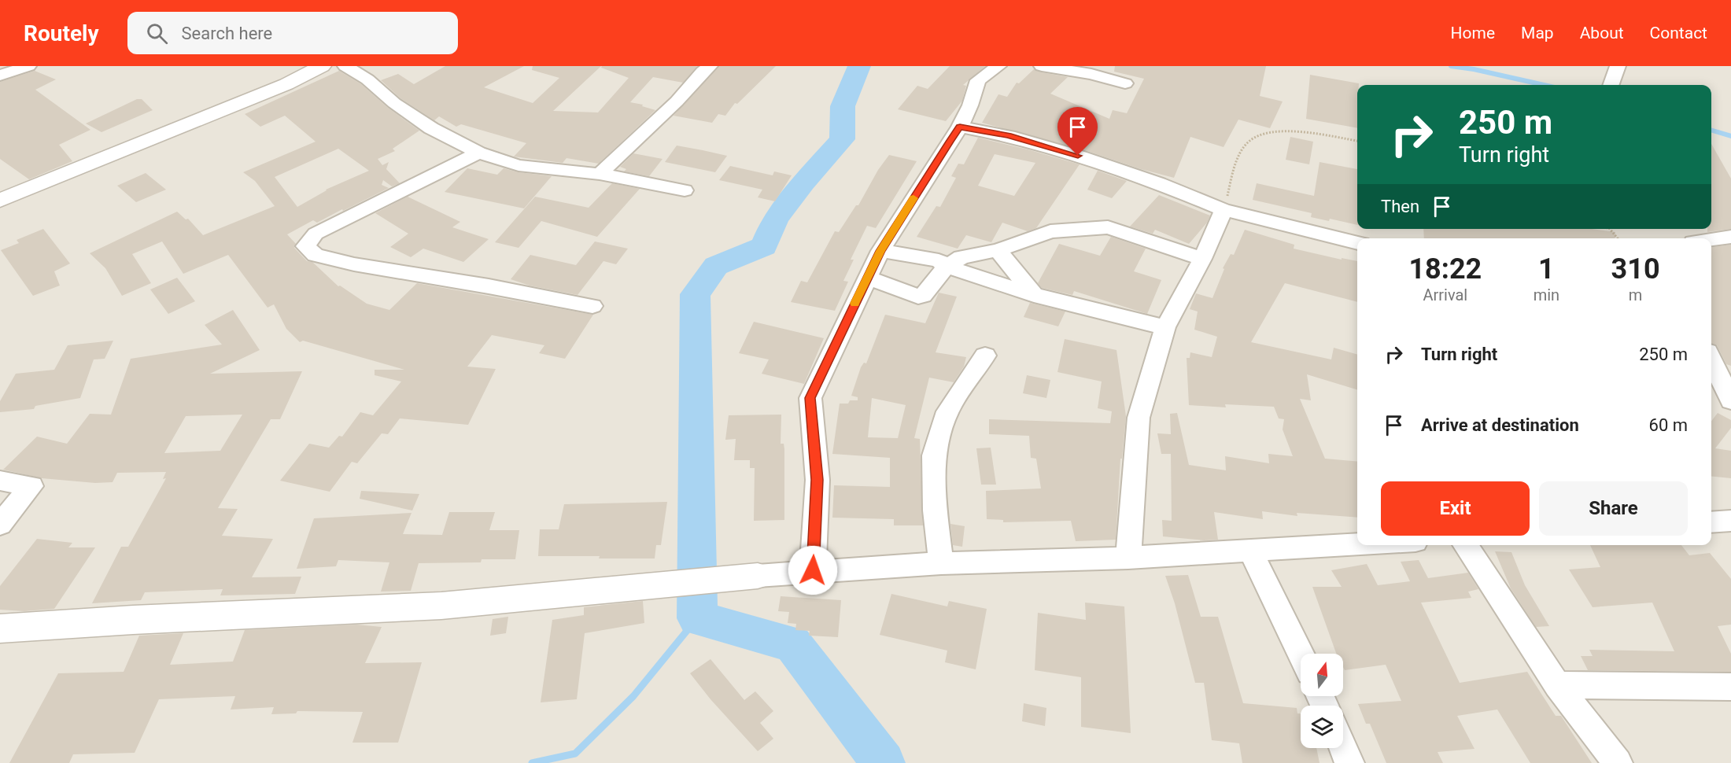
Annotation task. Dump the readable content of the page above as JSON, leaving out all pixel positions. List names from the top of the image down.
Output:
{
  "north": "top",
  "page": {
    "header": "Routely",
    "search": "Search here",
    "nav": [
      "Home",
      "Map",
      "About",
      "Contact"
    ],
    "turn": ["250 m", "Turn right"],
    "then": "Then",
    "eta": [
      "18:22",
      "Arrival",
      "1",
      "min",
      "310",
      "m"
    ],
    "list": [
      {
        "name": "Turn right",
        "value": "250 m"
      },
      {
        "name": "Arrive at destination",
        "value": "60 m"
      }
    ],
    "buttons": ["Exit", "Share"]
  }
}
